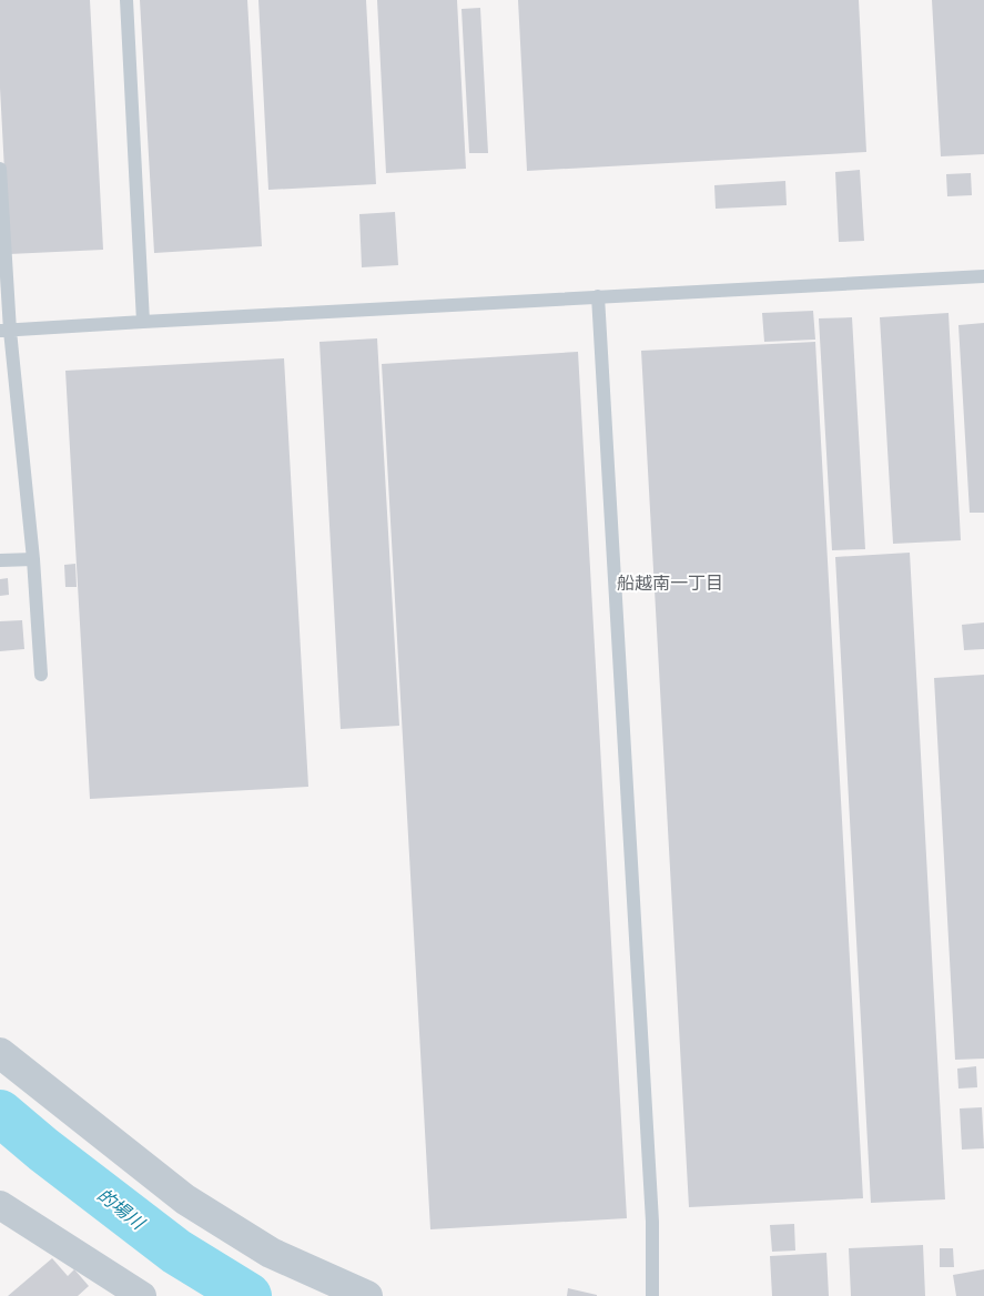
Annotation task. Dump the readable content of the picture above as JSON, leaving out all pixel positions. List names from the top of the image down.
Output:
{
  "districts": ["船越南一丁目"],
  "water": ["的場川"]
}
